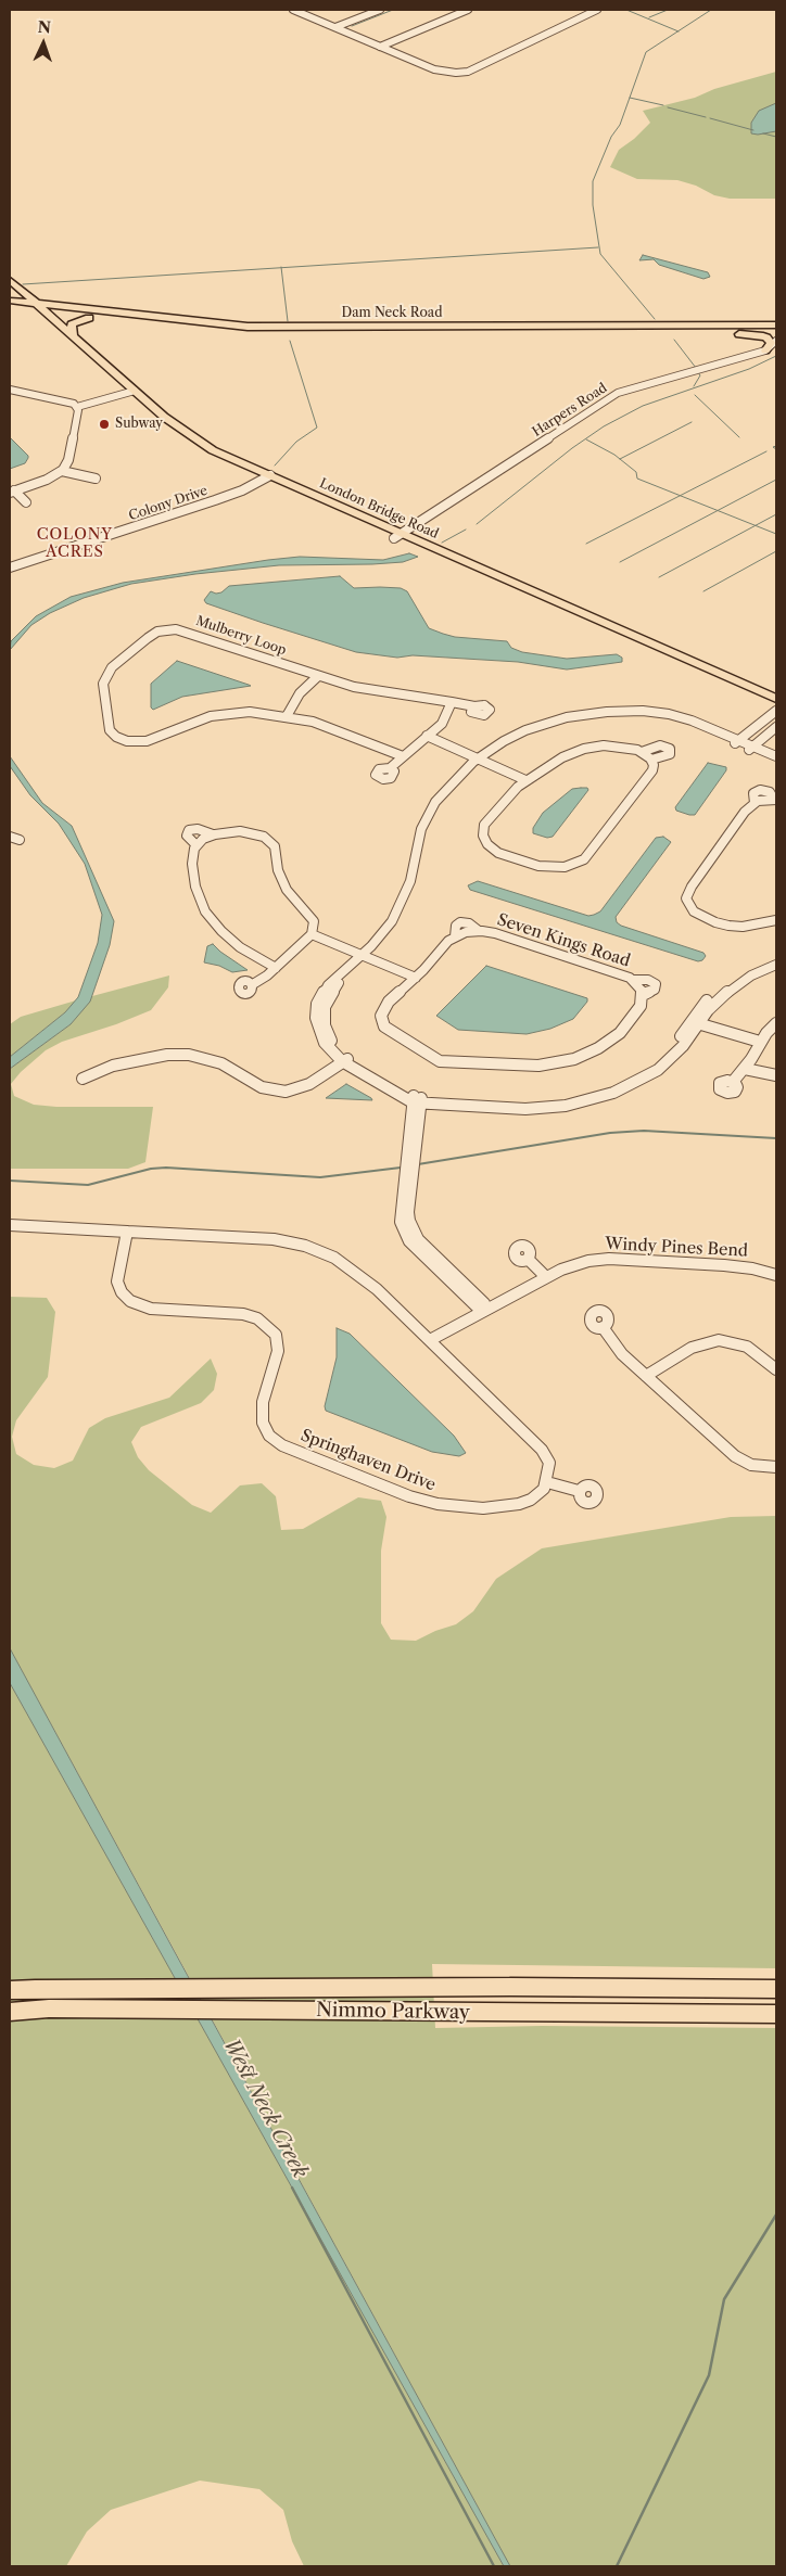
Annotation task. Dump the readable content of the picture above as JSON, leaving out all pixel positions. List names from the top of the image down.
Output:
{
  "streets": {
    "highway": ["Nimmo Parkway"],
    "main road": ["Dam Neck Road", "London Bridge Road"],
    "street": [
      "Harpers Road",
      "Colony Drive",
      "Mulberry Loop",
      "Seven Kings Road",
      "Windy Pines Bend",
      "Springhaven Drive"
    ]
  },
  "crossings": [
    ["Dam Neck Road", "London Bridge Road"],
    ["Harpers Road", "London Bridge Road"],
    ["Colony Drive", "London Bridge Road"]
  ],
  "districts": ["COLONY ACRES"],
  "water": ["West Neck Creek"],
  "places": ["Subway"],
  "north": "top"
}
